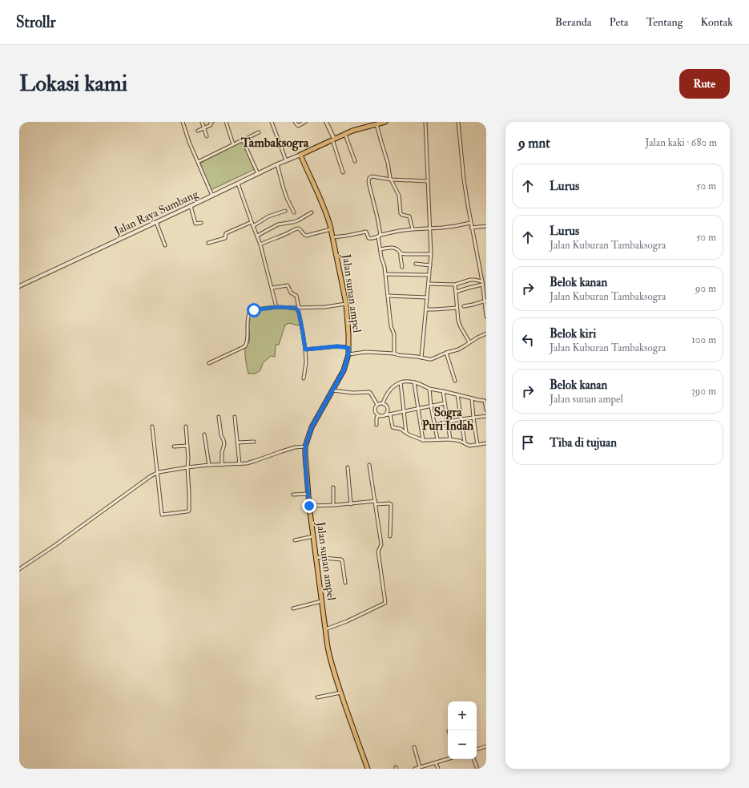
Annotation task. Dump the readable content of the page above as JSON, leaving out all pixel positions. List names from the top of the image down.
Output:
{
  "streets": {
    "main road": ["Jalan sunan ampel"],
    "street": ["Jalan Raya Sumbang"]
  },
  "crossings": [
    ["Jalan Raya Sumbang", "Jalan sunan ampel"]
  ],
  "districts": ["Tambaksogra", "Sogra Puri Indah"],
  "page": {
    "header": "Strollr",
    "nav": [
      "Beranda",
      "Peta",
      "Tentang",
      "Kontak"
    ],
    "buttons": "Rute",
    "title": "Lokasi kami",
    "heading": ["9 mnt", "Jalan kaki · 680 m"],
    "list": [
      ["Lurus", "50 m"],
      ["Lurus", "Jalan Kuburan Tambaksogra", "50 m"],
      ["Belok kanan", "Jalan Kuburan Tambaksogra", "90 m"],
      ["Belok kiri", "Jalan Kuburan Tambaksogra", "100 m"],
      ["Belok kanan", "Jalan sunan ampel", "390 m"],
      "Tiba di tujuan"
    ],
    "map_buttons": ["+", "−"]
  }
}
